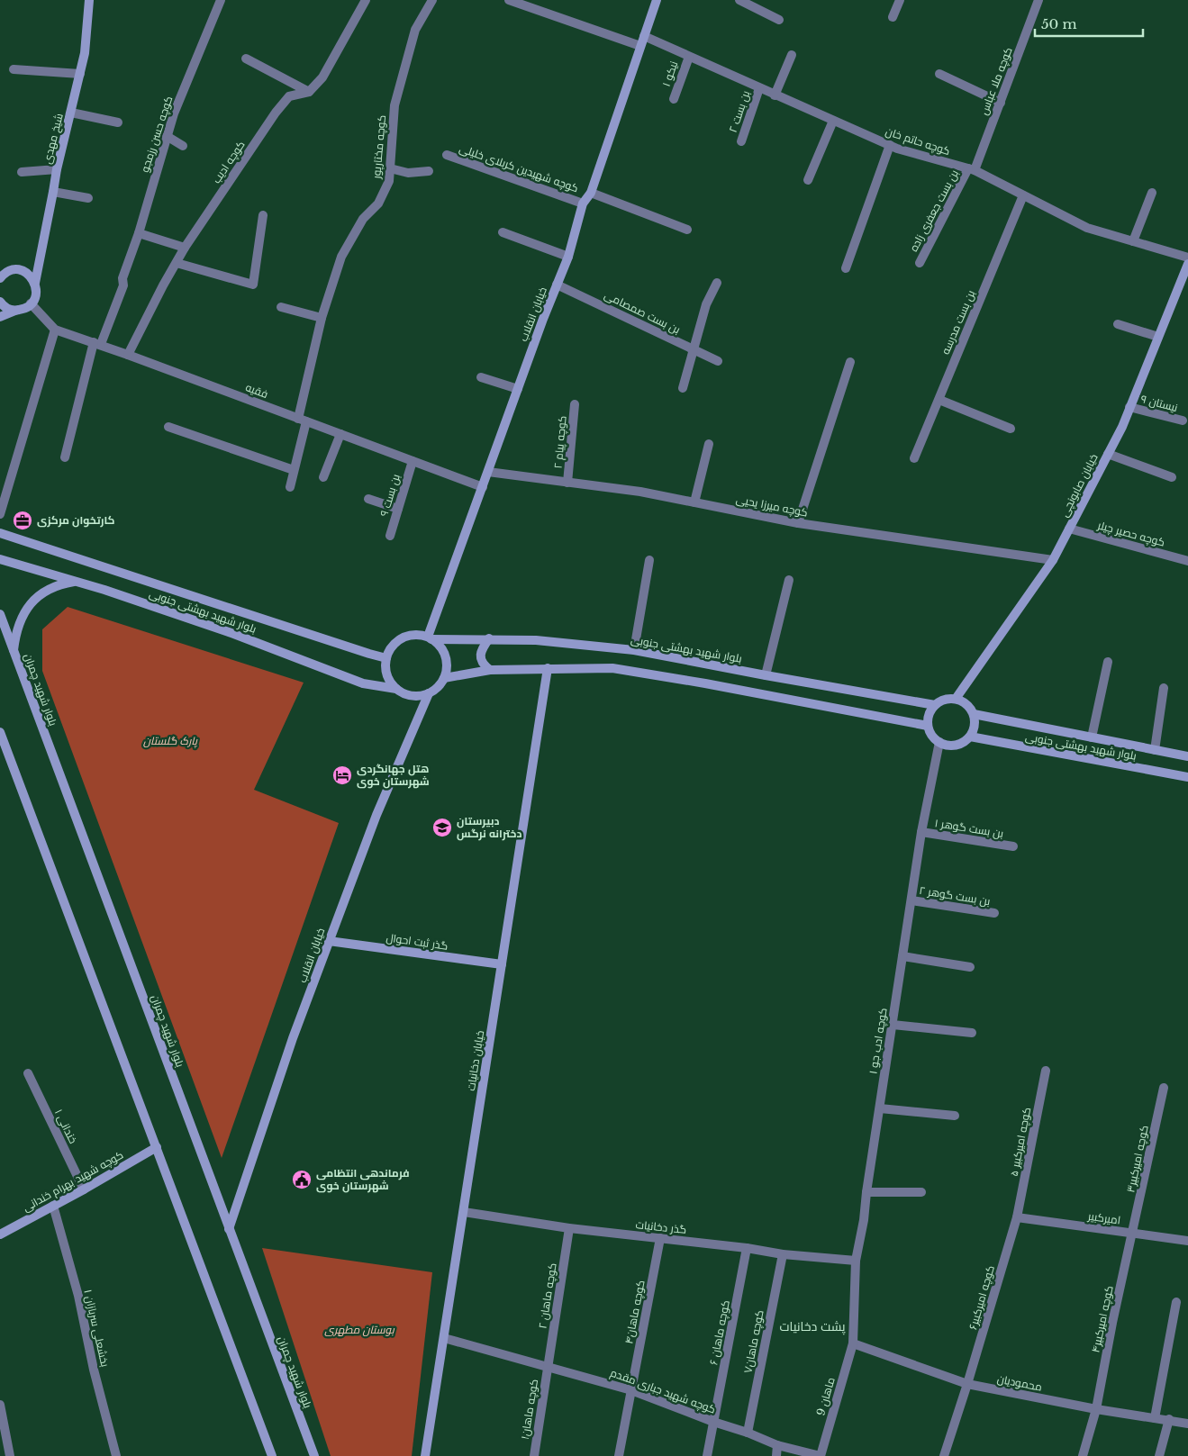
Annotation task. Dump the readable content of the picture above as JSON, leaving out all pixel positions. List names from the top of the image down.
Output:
{
  "streets": {
    "main road": [
      "شیخ مهدی",
      "خیابان انقلاب",
      "خیابان صابونچی",
      "بلوار شهید بهشتی جنوبی",
      "بلوار شهید چمران",
      "گذر ثبت احوال",
      "خیابان دخانیات",
      "کوچه شهید بهرام خندانی"
    ],
    "street": [
      "نیکو ۱",
      "کوچه ملا عباس",
      "بن بست ۲",
      "کوچه حسن رزمجو",
      "کوچه حاتم خان",
      "کوچه مختارپور",
      "کوچه ادیب",
      "کوچه شهیدین کربلای خلیلی",
      "بن بست جعفری زاده",
      "بن بست صمصامی",
      "بن بست مدرسه",
      "فقیه",
      "نیستان ۹",
      "کوچه پیام ۲",
      "بن بست ۹",
      "کوچه میرزا یحیی",
      "کوچه حصیر چیلر",
      "بن بست گوهر ۱",
      "بن بست گوهر ۲",
      "کوچه ادب جو ۱",
      "خندانی ۱",
      "کوچه امیرکبیر ۵",
      "کوچه امیرکبیر۳",
      "امیرکبیر",
      "گذر دخانیات",
      "کوچه ماهان ۲",
      "کوچه امیرکبیر۶",
      "کوچه ماهان۴",
      "کوچه امیرکبیر۴",
      "بخشعلی سربازان ۱",
      "کوچه ماهان ۶",
      "کوچه ماهان۷",
      "محمودیان",
      "کوچه شهید جباری مقدم",
      "ماهان 9",
      "کوچه ماهان۱"
    ]
  },
  "crossings": [
    ["نیکو ۱", "کوچه حاتم خان"],
    ["کوچه ملا عباس", "کوچه حاتم خان"],
    ["کوچه ملا عباس", "بن بست جعفری زاده"],
    ["بن بست ۲", "کوچه حاتم خان"],
    ["کوچه حسن رزمجو", "فقیه"],
    ["شیخ مهدی", "فقیه"],
    ["کوچه حاتم خان", "بن بست جعفری زاده"],
    ["کوچه حاتم خان", "خیابان انقلاب"],
    ["کوچه حاتم خان", "بن بست مدرسه"],
    ["کوچه مختارپور", "فقیه"],
    ["کوچه ادیب", "فقیه"],
    ["کوچه شهیدین کربلای خلیلی", "خیابان انقلاب"],
    ["بن بست صمصامی", "خیابان انقلاب"],
    ["خیابان انقلاب", "فقیه"],
    ["خیابان انقلاب", "کوچه میرزا یحیی"],
    ["خیابان انقلاب", "بلوار شهید بهشتی جنوبی"],
    ["خیابان انقلاب", "بلوار شهید چمران"],
    ["خیابان انقلاب", "گذر ثبت احوال"],
    ["فقیه", "بن بست ۹"],
    ["نیستان ۹", "خیابان صابونچی"],
    ["کوچه پیام ۲", "کوچه میرزا یحیی"],
    ["خیابان صابونچی", "کوچه میرزا یحیی"],
    ["خیابان صابونچی", "کوچه حصیر چیلر"],
    ["خیابان صابونچی", "بلوار شهید بهشتی جنوبی"],
    ["خیابان صابونچی", "کوچه ادب جو ۱"],
    ["بلوار شهید بهشتی جنوبی", "کوچه ادب جو ۱"],
    ["بن بست گوهر ۱", "کوچه ادب جو ۱"],
    ["بن بست گوهر ۲", "کوچه ادب جو ۱"],
    ["گذر ثبت احوال", "خیابان دخانیات"],
    ["کوچه ادب جو ۱", "گذر دخانیات"],
    ["کوچه ادب جو ۱", "محمودیان"],
    ["کوچه ادب جو ۱", "ماهان 9"],
    ["خیابان دخانیات", "گذر دخانیات"],
    ["خیابان دخانیات", "کوچه شهید جباری مقدم"],
    ["خندانی ۱", "کوچه شهید بهرام خندانی"],
    ["کوچه امیرکبیر ۵", "امیرکبیر"],
    ["کوچه امیرکبیر ۵", "کوچه امیرکبیر۶"],
    ["کوچه امیرکبیر۳", "امیرکبیر"],
    ["کوچه امیرکبیر۳", "کوچه امیرکبیر۴"],
    ["کوچه شهید بهرام خندانی", "بخشعلی سربازان ۱"],
    ["امیرکبیر", "کوچه امیرکبیر۶"],
    ["امیرکبیر", "کوچه امیرکبیر۴"],
    ["گذر دخانیات", "کوچه ماهان ۲"],
    ["گذر دخانیات", "کوچه ماهان۴"],
    ["گذر دخانیات", "کوچه ماهان ۶"],
    ["گذر دخانیات", "کوچه ماهان۷"],
    ["کوچه ماهان ۲", "کوچه شهید جباری مقدم"],
    ["کوچه ماهان ۲", "کوچه ماهان۱"],
    ["کوچه امیرکبیر۶", "محمودیان"],
    ["کوچه ماهان۴", "کوچه شهید جباری مقدم"],
    ["کوچه امیرکبیر۴", "محمودیان"],
    ["کوچه ماهان ۶", "کوچه شهید جباری مقدم"],
    ["کوچه ماهان۷", "کوچه شهید جباری مقدم"],
    ["محمودیان", "ماهان 9"],
    ["کوچه شهید جباری مقدم", "ماهان 9"],
    ["کوچه شهید جباری مقدم", "کوچه ماهان۱"]
  ],
  "districts": ["پشت دخانیات"],
  "parks": ["پارک گلستان", "بوستان مطهری"],
  "places": {
    "office": ["کارتخوان مرکزی"],
    "hotel": ["هتل جهانگردی شهرستان خوی"],
    "school or university": ["دبیرستان دخترانه نرگس"],
    "public building": ["فرماندهی انتظامی شهرستان خوی"]
  },
  "scale_bar": "50 m"
}
